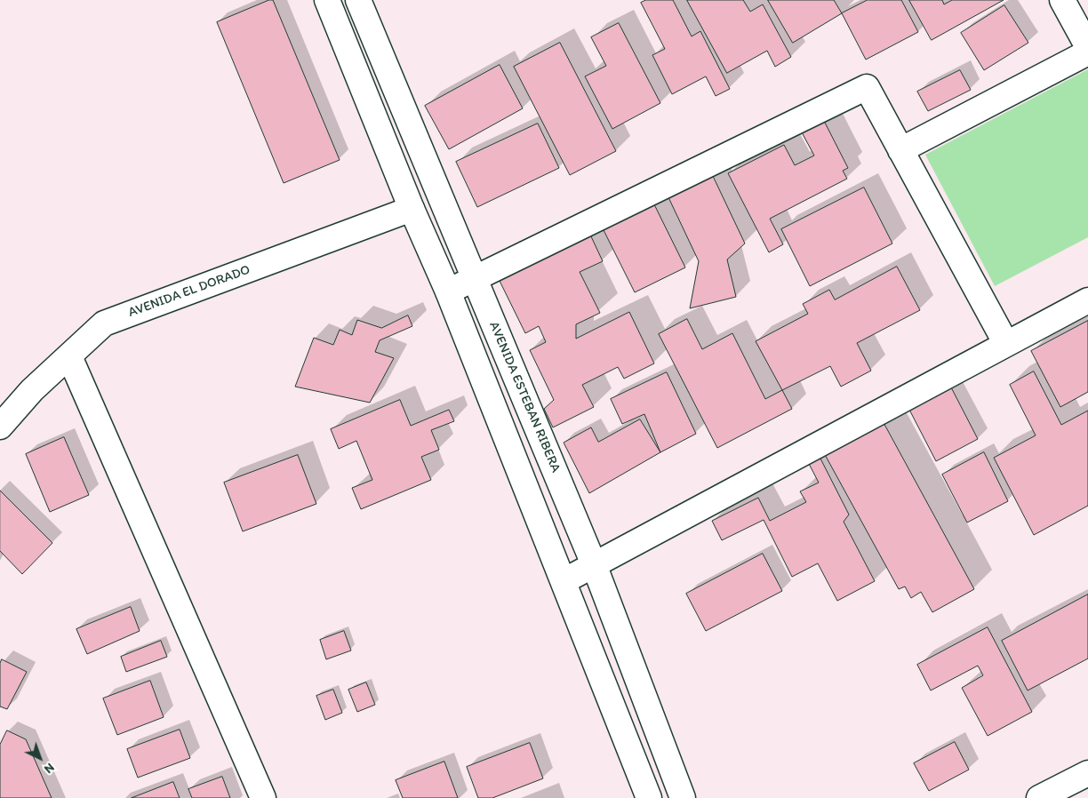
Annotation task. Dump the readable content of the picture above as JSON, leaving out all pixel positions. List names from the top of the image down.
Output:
{
  "streets": {
    "street": ["AVENIDA EL DORADO", "AVENIDA ESTEBAN RIBERA"]
  },
  "north": "bottom right"
}
